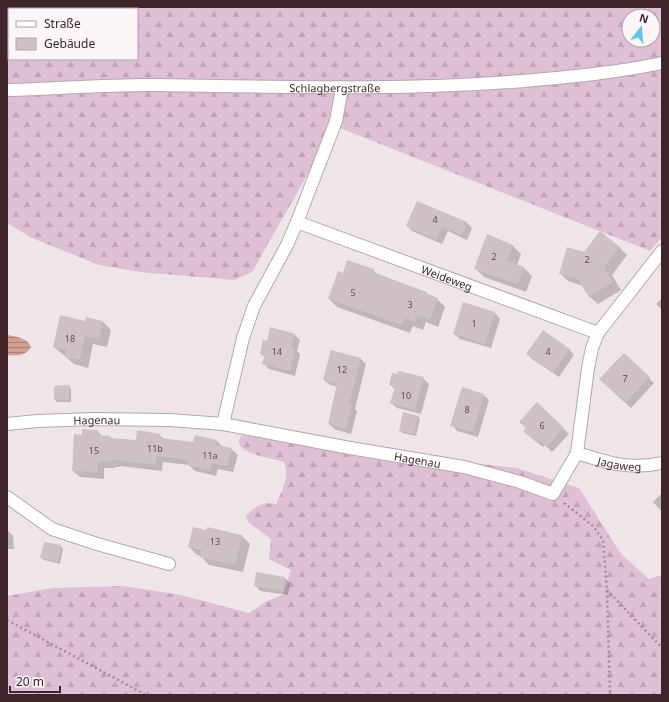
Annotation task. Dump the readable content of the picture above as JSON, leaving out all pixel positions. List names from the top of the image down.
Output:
{
  "streets": {
    "street": [
      "Schlagbergstraße",
      "Weideweg",
      "Hagenau",
      "Jagaweg"
    ]
  },
  "house_numbers": [
    "4",
    "2",
    "2",
    "5",
    "3",
    "1",
    "18",
    "14",
    "4",
    "12",
    "7",
    "10",
    "8",
    "6",
    "11b",
    "15",
    "11a",
    "13"
  ],
  "legend": ["Straße", "Gebäude"],
  "scale_bar": "20 m",
  "north": "top"
}
